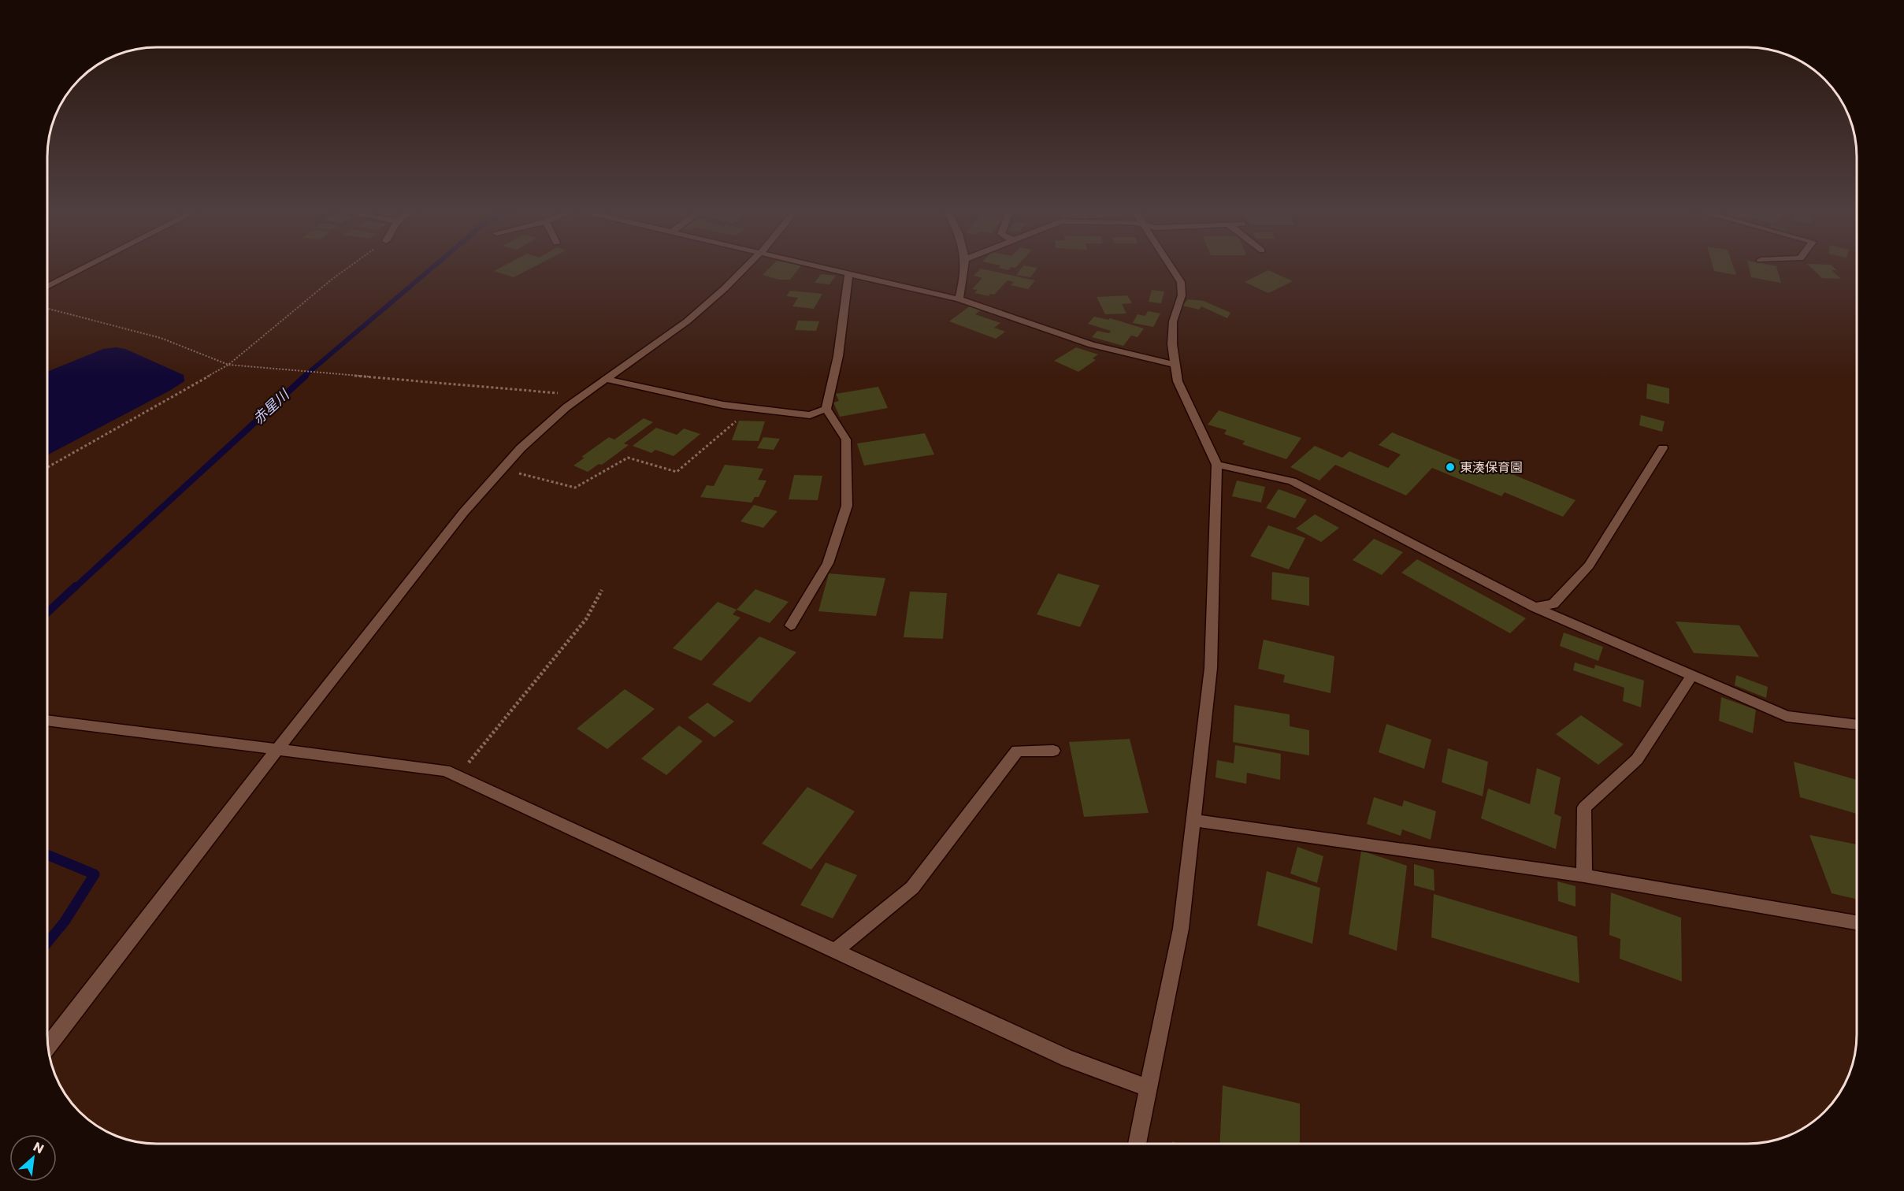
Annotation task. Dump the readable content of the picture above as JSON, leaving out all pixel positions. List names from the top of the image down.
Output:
{
  "water": ["赤星川"],
  "places": ["東湊保育園"],
  "north": "top right"
}
